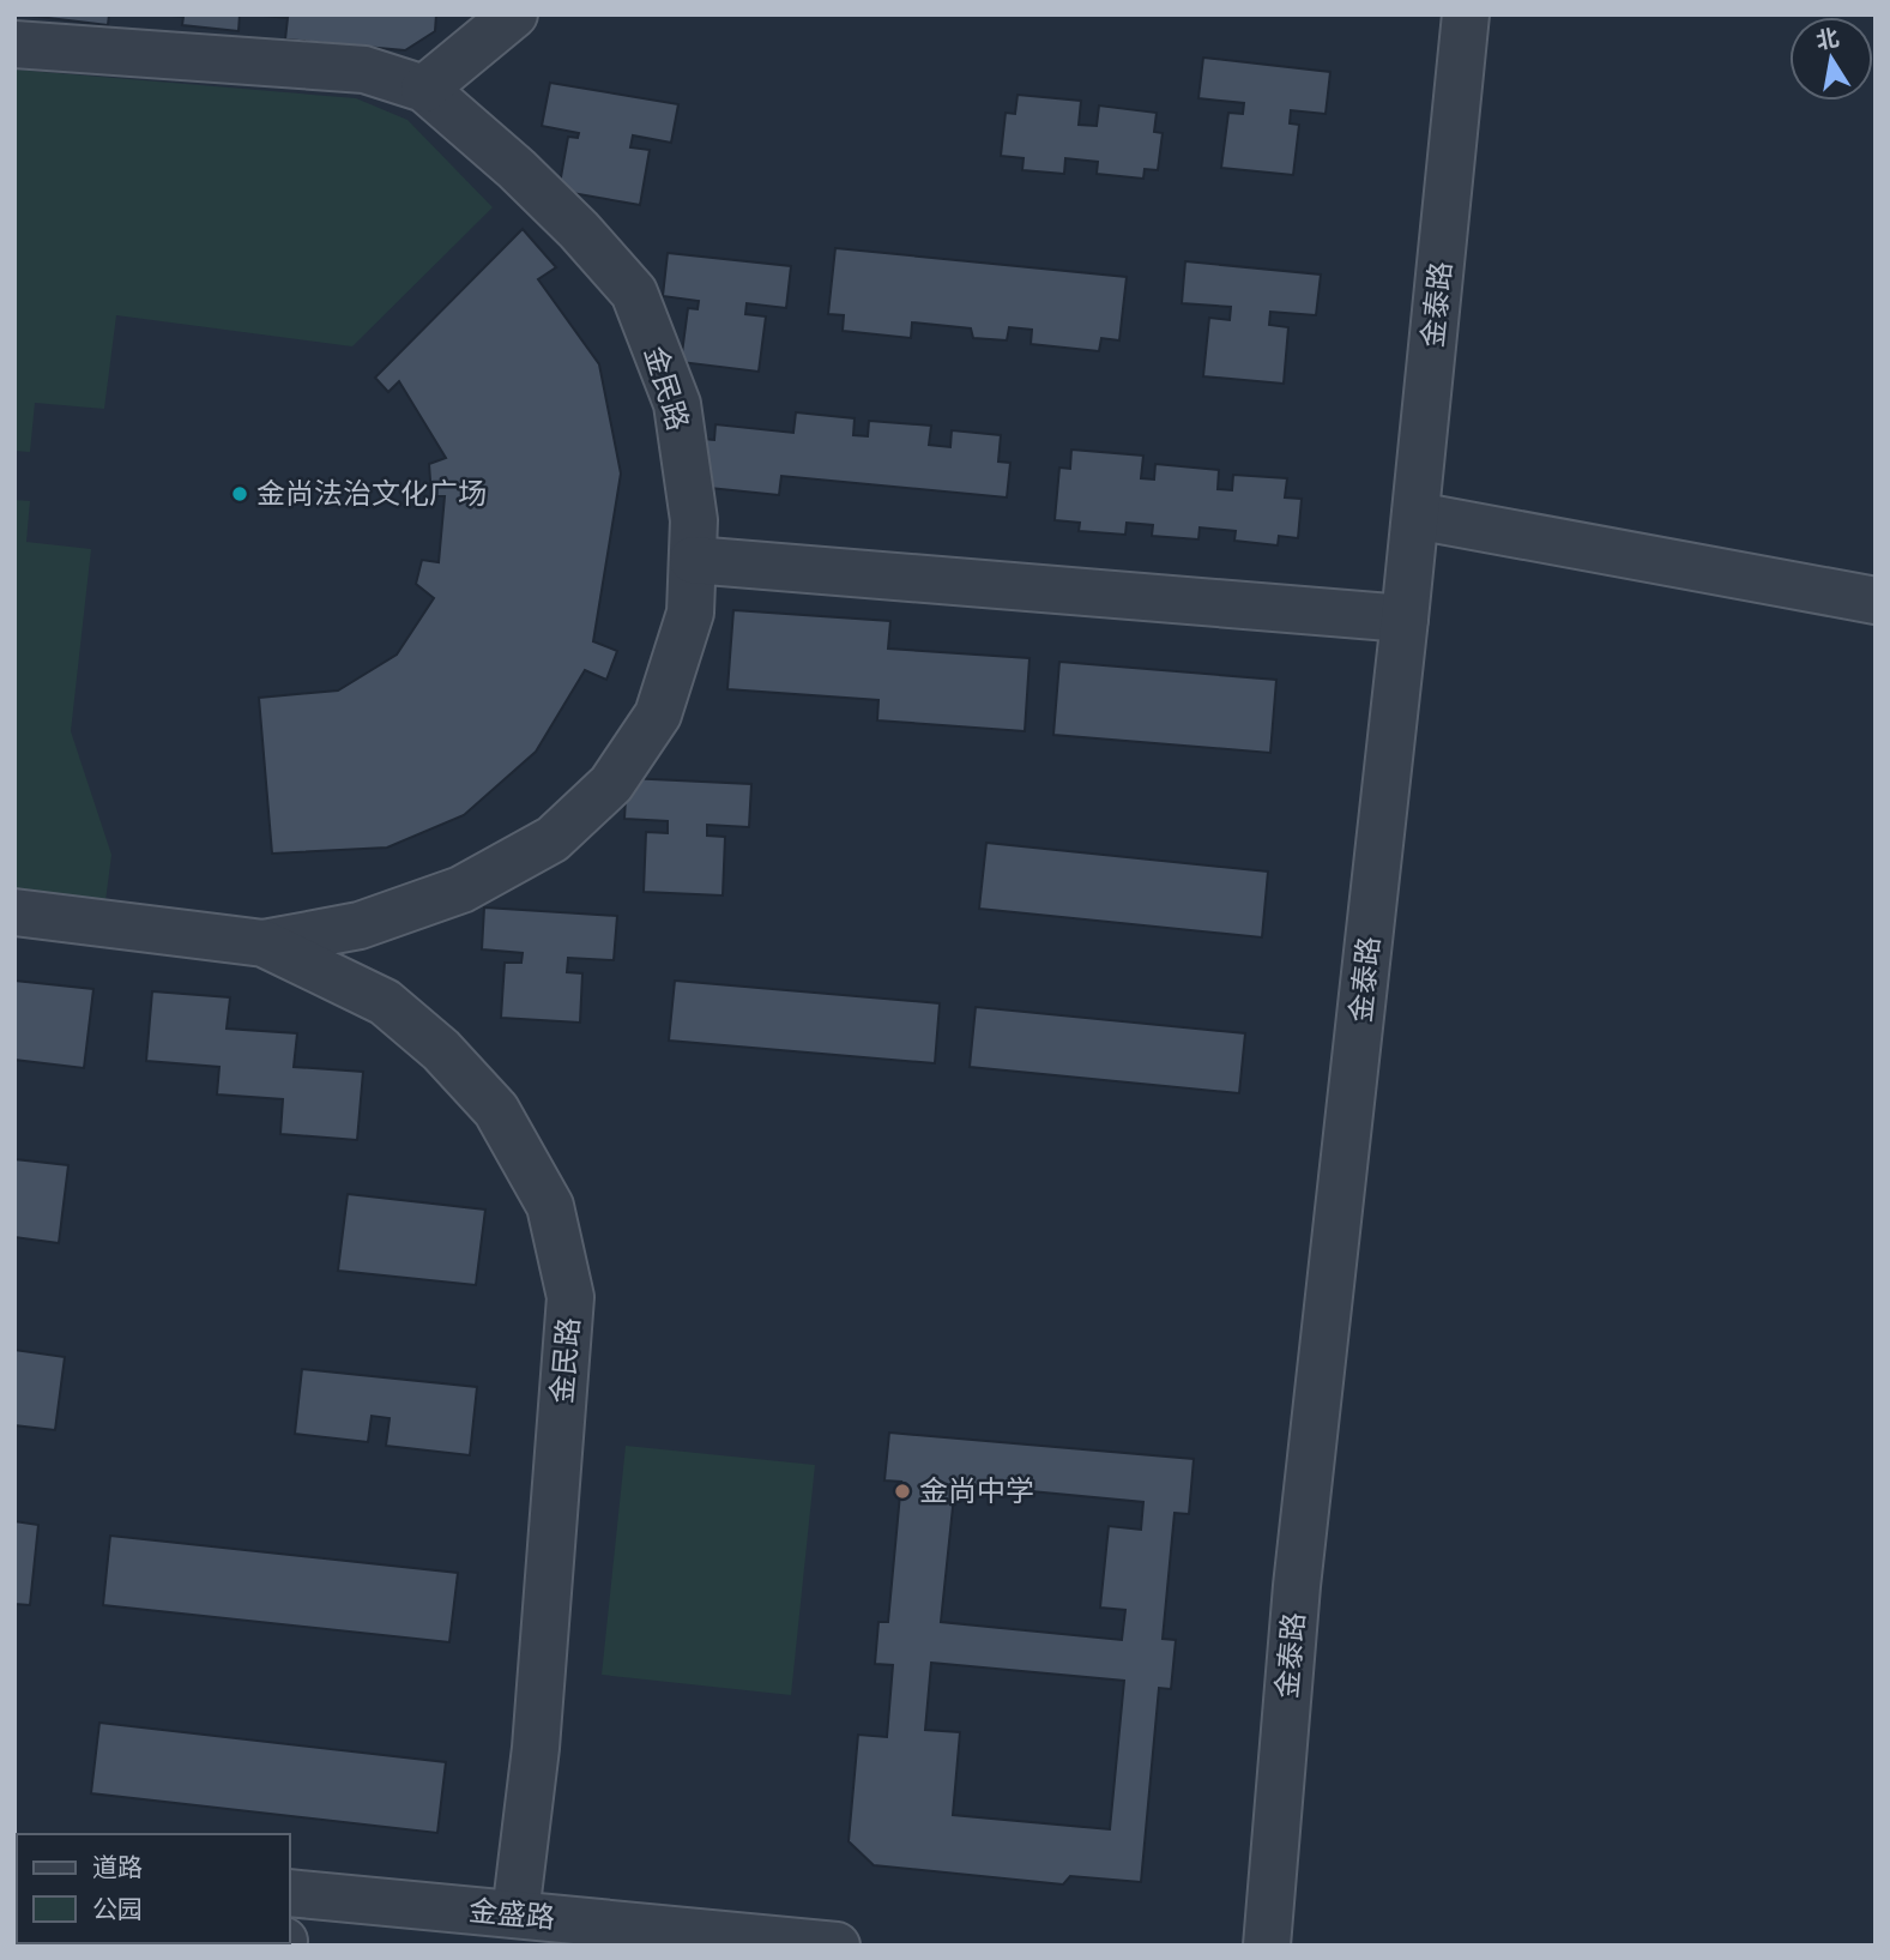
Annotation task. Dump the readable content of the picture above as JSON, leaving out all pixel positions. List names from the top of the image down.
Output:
{
  "streets": {
    "street": ["金泰路", "金民路", "金盛路"]
  },
  "crossings": [
    ["金民路", "金盛路"]
  ],
  "places": ["金尚法治文化广场", "金尚中学"],
  "legend": ["道路", "公园"],
  "north": "top"
}
